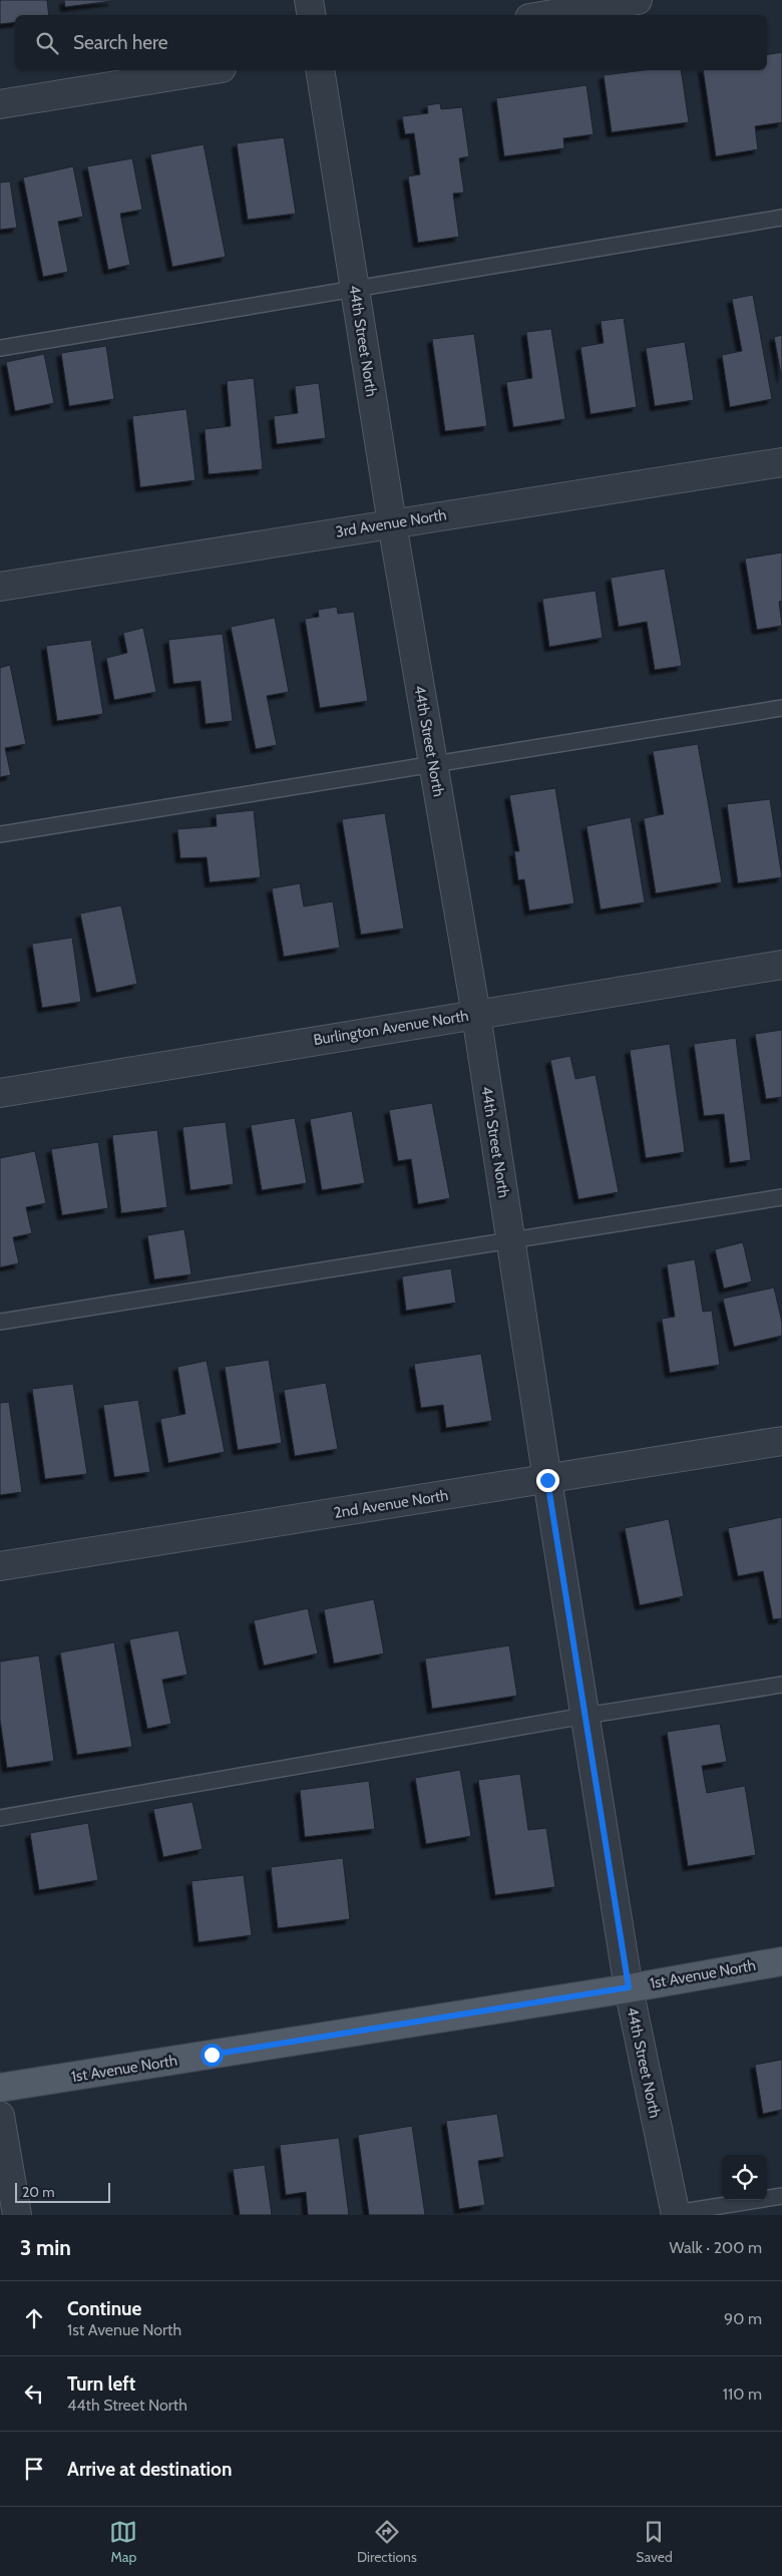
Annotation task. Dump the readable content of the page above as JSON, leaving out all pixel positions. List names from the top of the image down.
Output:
{
  "streets": {
    "main road": ["1st Avenue North"],
    "street": [
      "44th Street North",
      "3rd Avenue North",
      "Burlington Avenue North",
      "2nd Avenue North"
    ]
  },
  "crossings": [
    ["44th Street North", "3rd Avenue North"],
    ["44th Street North", "Burlington Avenue North"],
    ["44th Street North", "2nd Avenue North"],
    ["44th Street North", "1st Avenue North"]
  ],
  "scale_bar": "20 m",
  "page": {
    "search": "Search here",
    "scale": "20 m",
    "heading": ["3 min", "Walk · 200 m"],
    "list": [
      ["Continue", "1st Avenue North", "90 m"],
      ["Turn left", "44th Street North", "110 m"],
      "Arrive at destination"
    ],
    "nav": ["Map", "Directions", "Saved"]
  }
}
